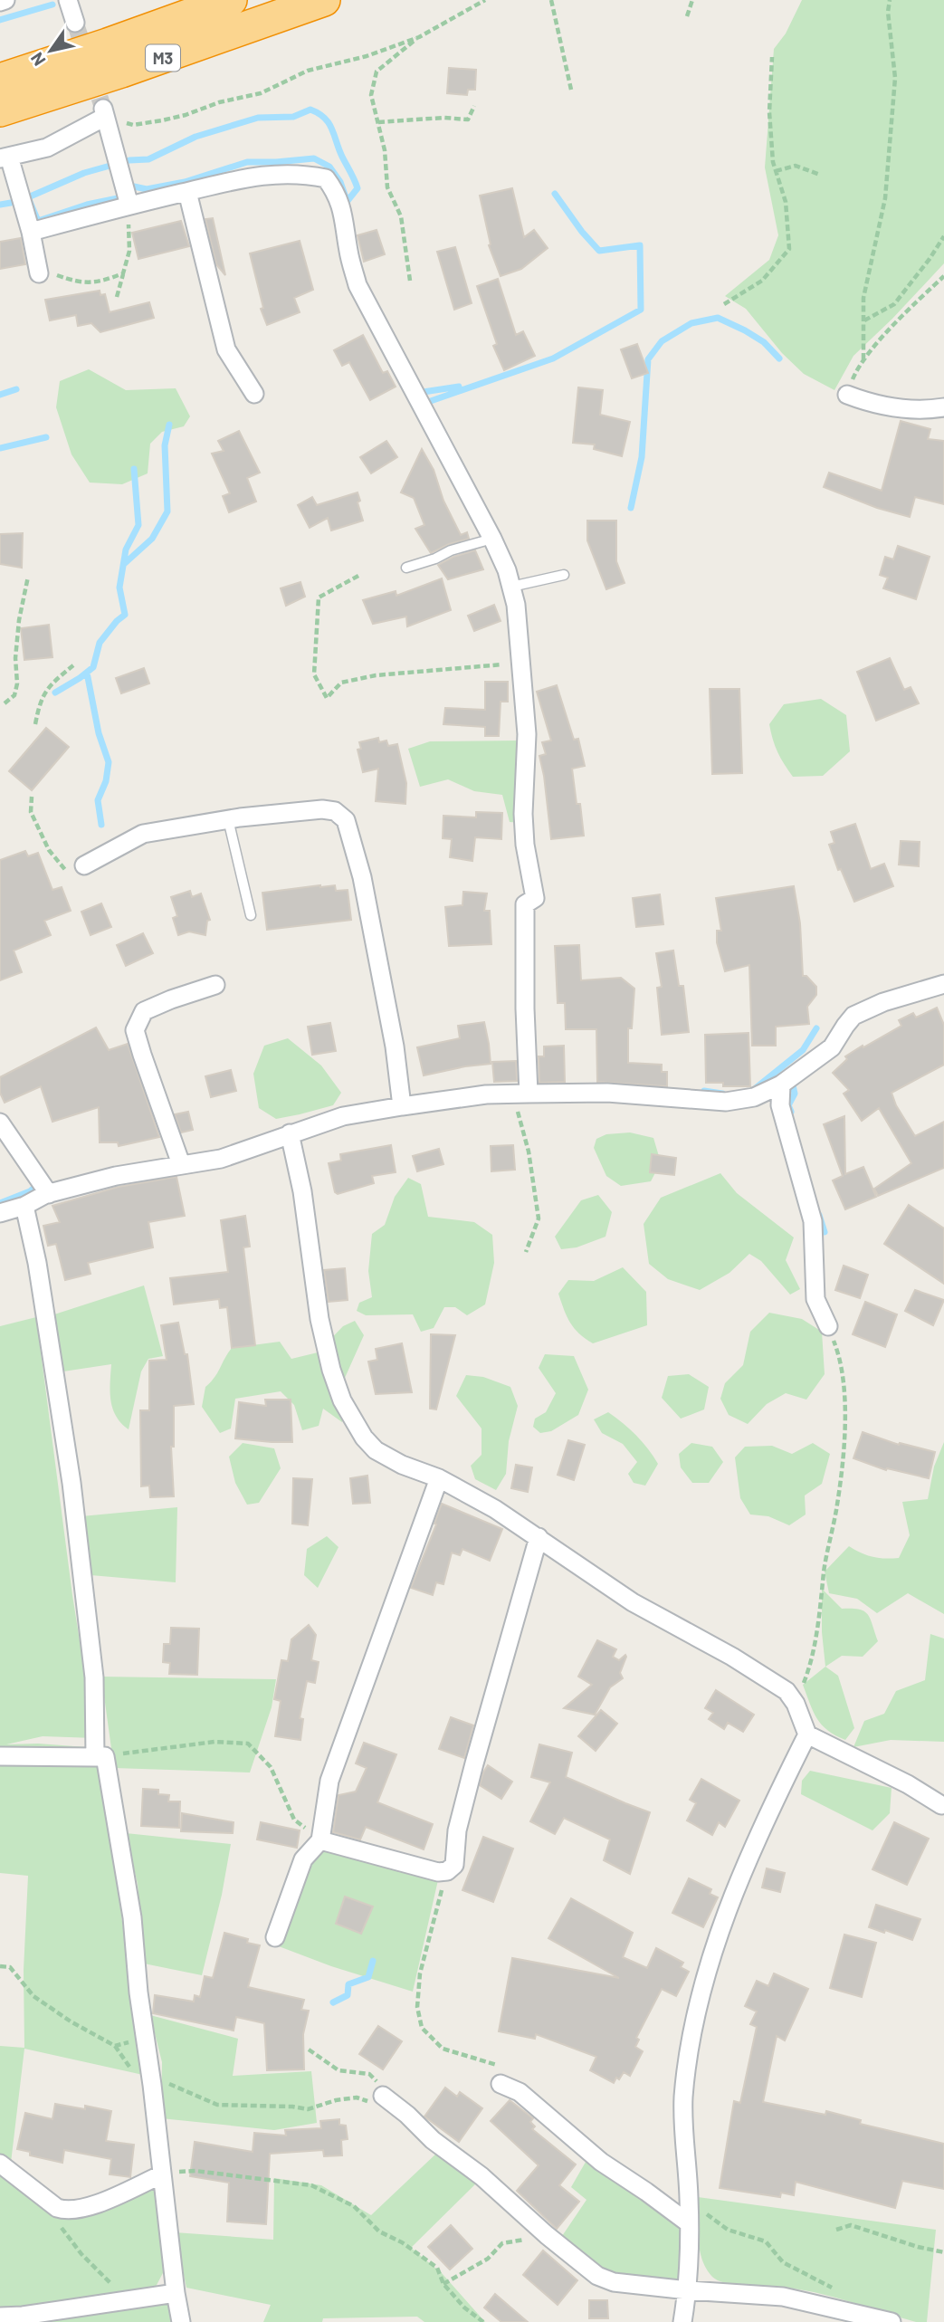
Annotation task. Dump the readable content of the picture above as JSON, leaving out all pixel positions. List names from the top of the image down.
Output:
{
  "streets": {
    "highway": ["M3"]
  },
  "north": "bottom left"
}
